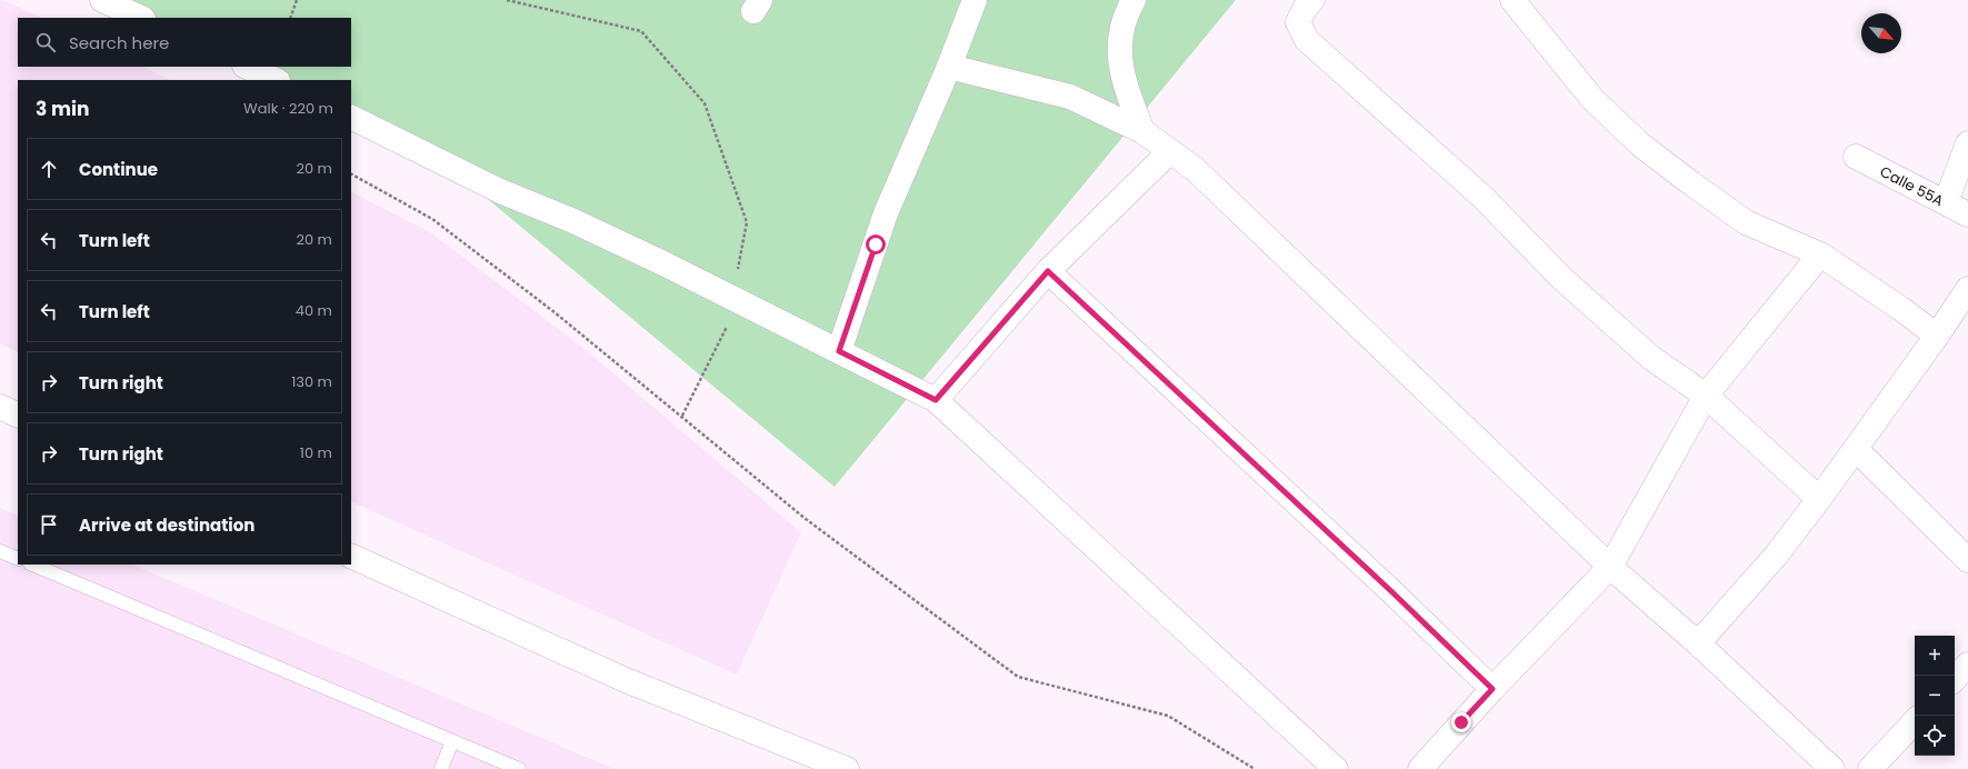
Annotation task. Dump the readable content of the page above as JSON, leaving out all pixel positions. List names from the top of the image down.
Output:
{
  "streets": {
    "street": ["Calle 55A"]
  },
  "north": "bottom right",
  "page": {
    "search": "Search here",
    "heading": ["3 min", "Walk · 220 m"],
    "list": [
      ["Continue", "20 m"],
      ["Turn left", "20 m"],
      ["Turn left", "40 m"],
      ["Turn right", "130 m"],
      ["Turn right", "10 m"],
      "Arrive at destination"
    ],
    "map_buttons": ["+", "−"]
  }
}
